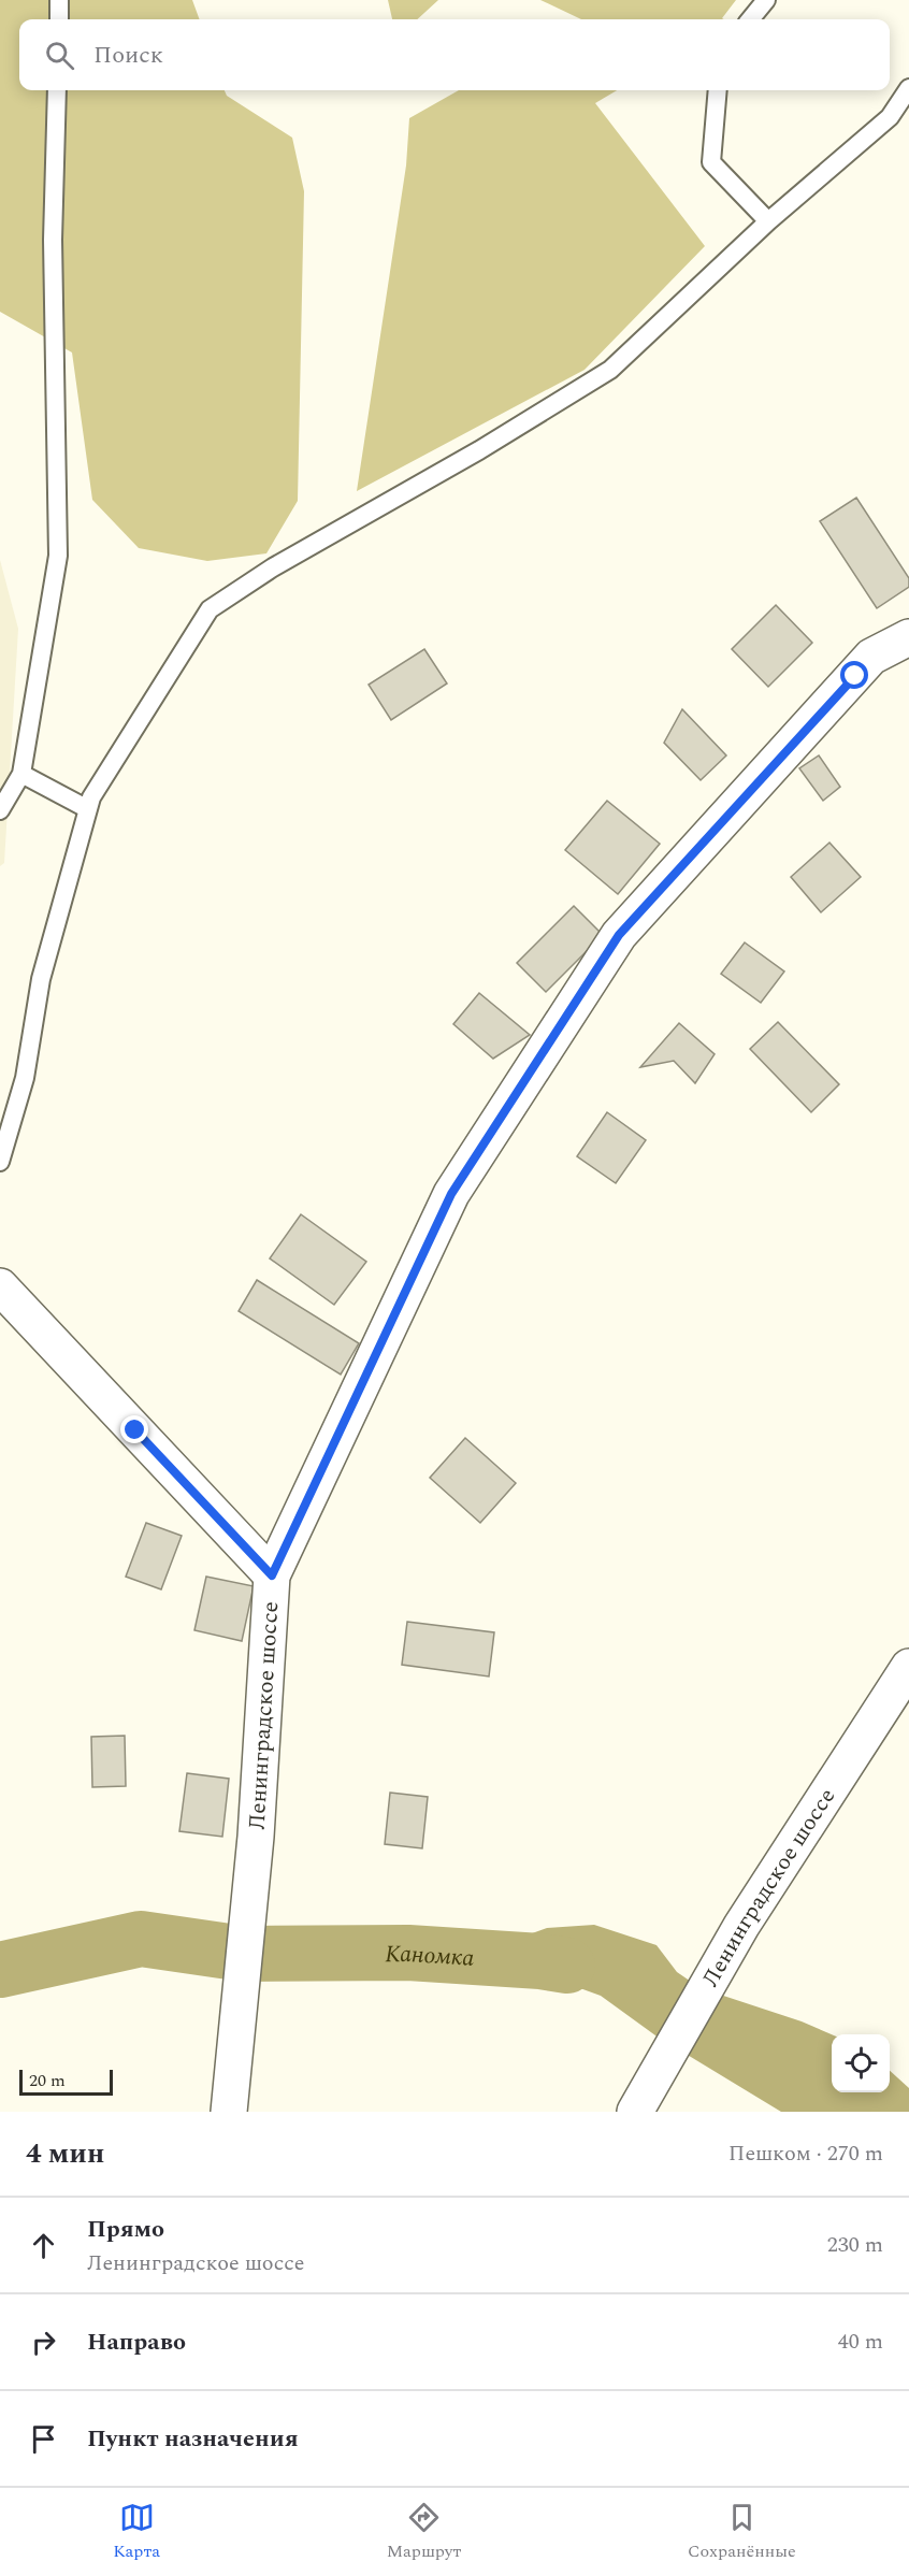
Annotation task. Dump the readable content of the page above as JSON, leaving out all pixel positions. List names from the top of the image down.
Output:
{
  "streets": {
    "street": ["Ленинградское шоссе"]
  },
  "water": ["Каномка"],
  "scale_bar": "20 m",
  "page": {
    "search": "Поиск",
    "scale": "20 m",
    "heading": ["4 мин", "Пешком · 270 m"],
    "list": [
      ["Прямо", "Ленинградское шоссе", "230 m"],
      ["Направо", "40 m"],
      "Пункт назначения"
    ],
    "nav": ["Карта", "Маршрут", "Сохранённые"]
  }
}
